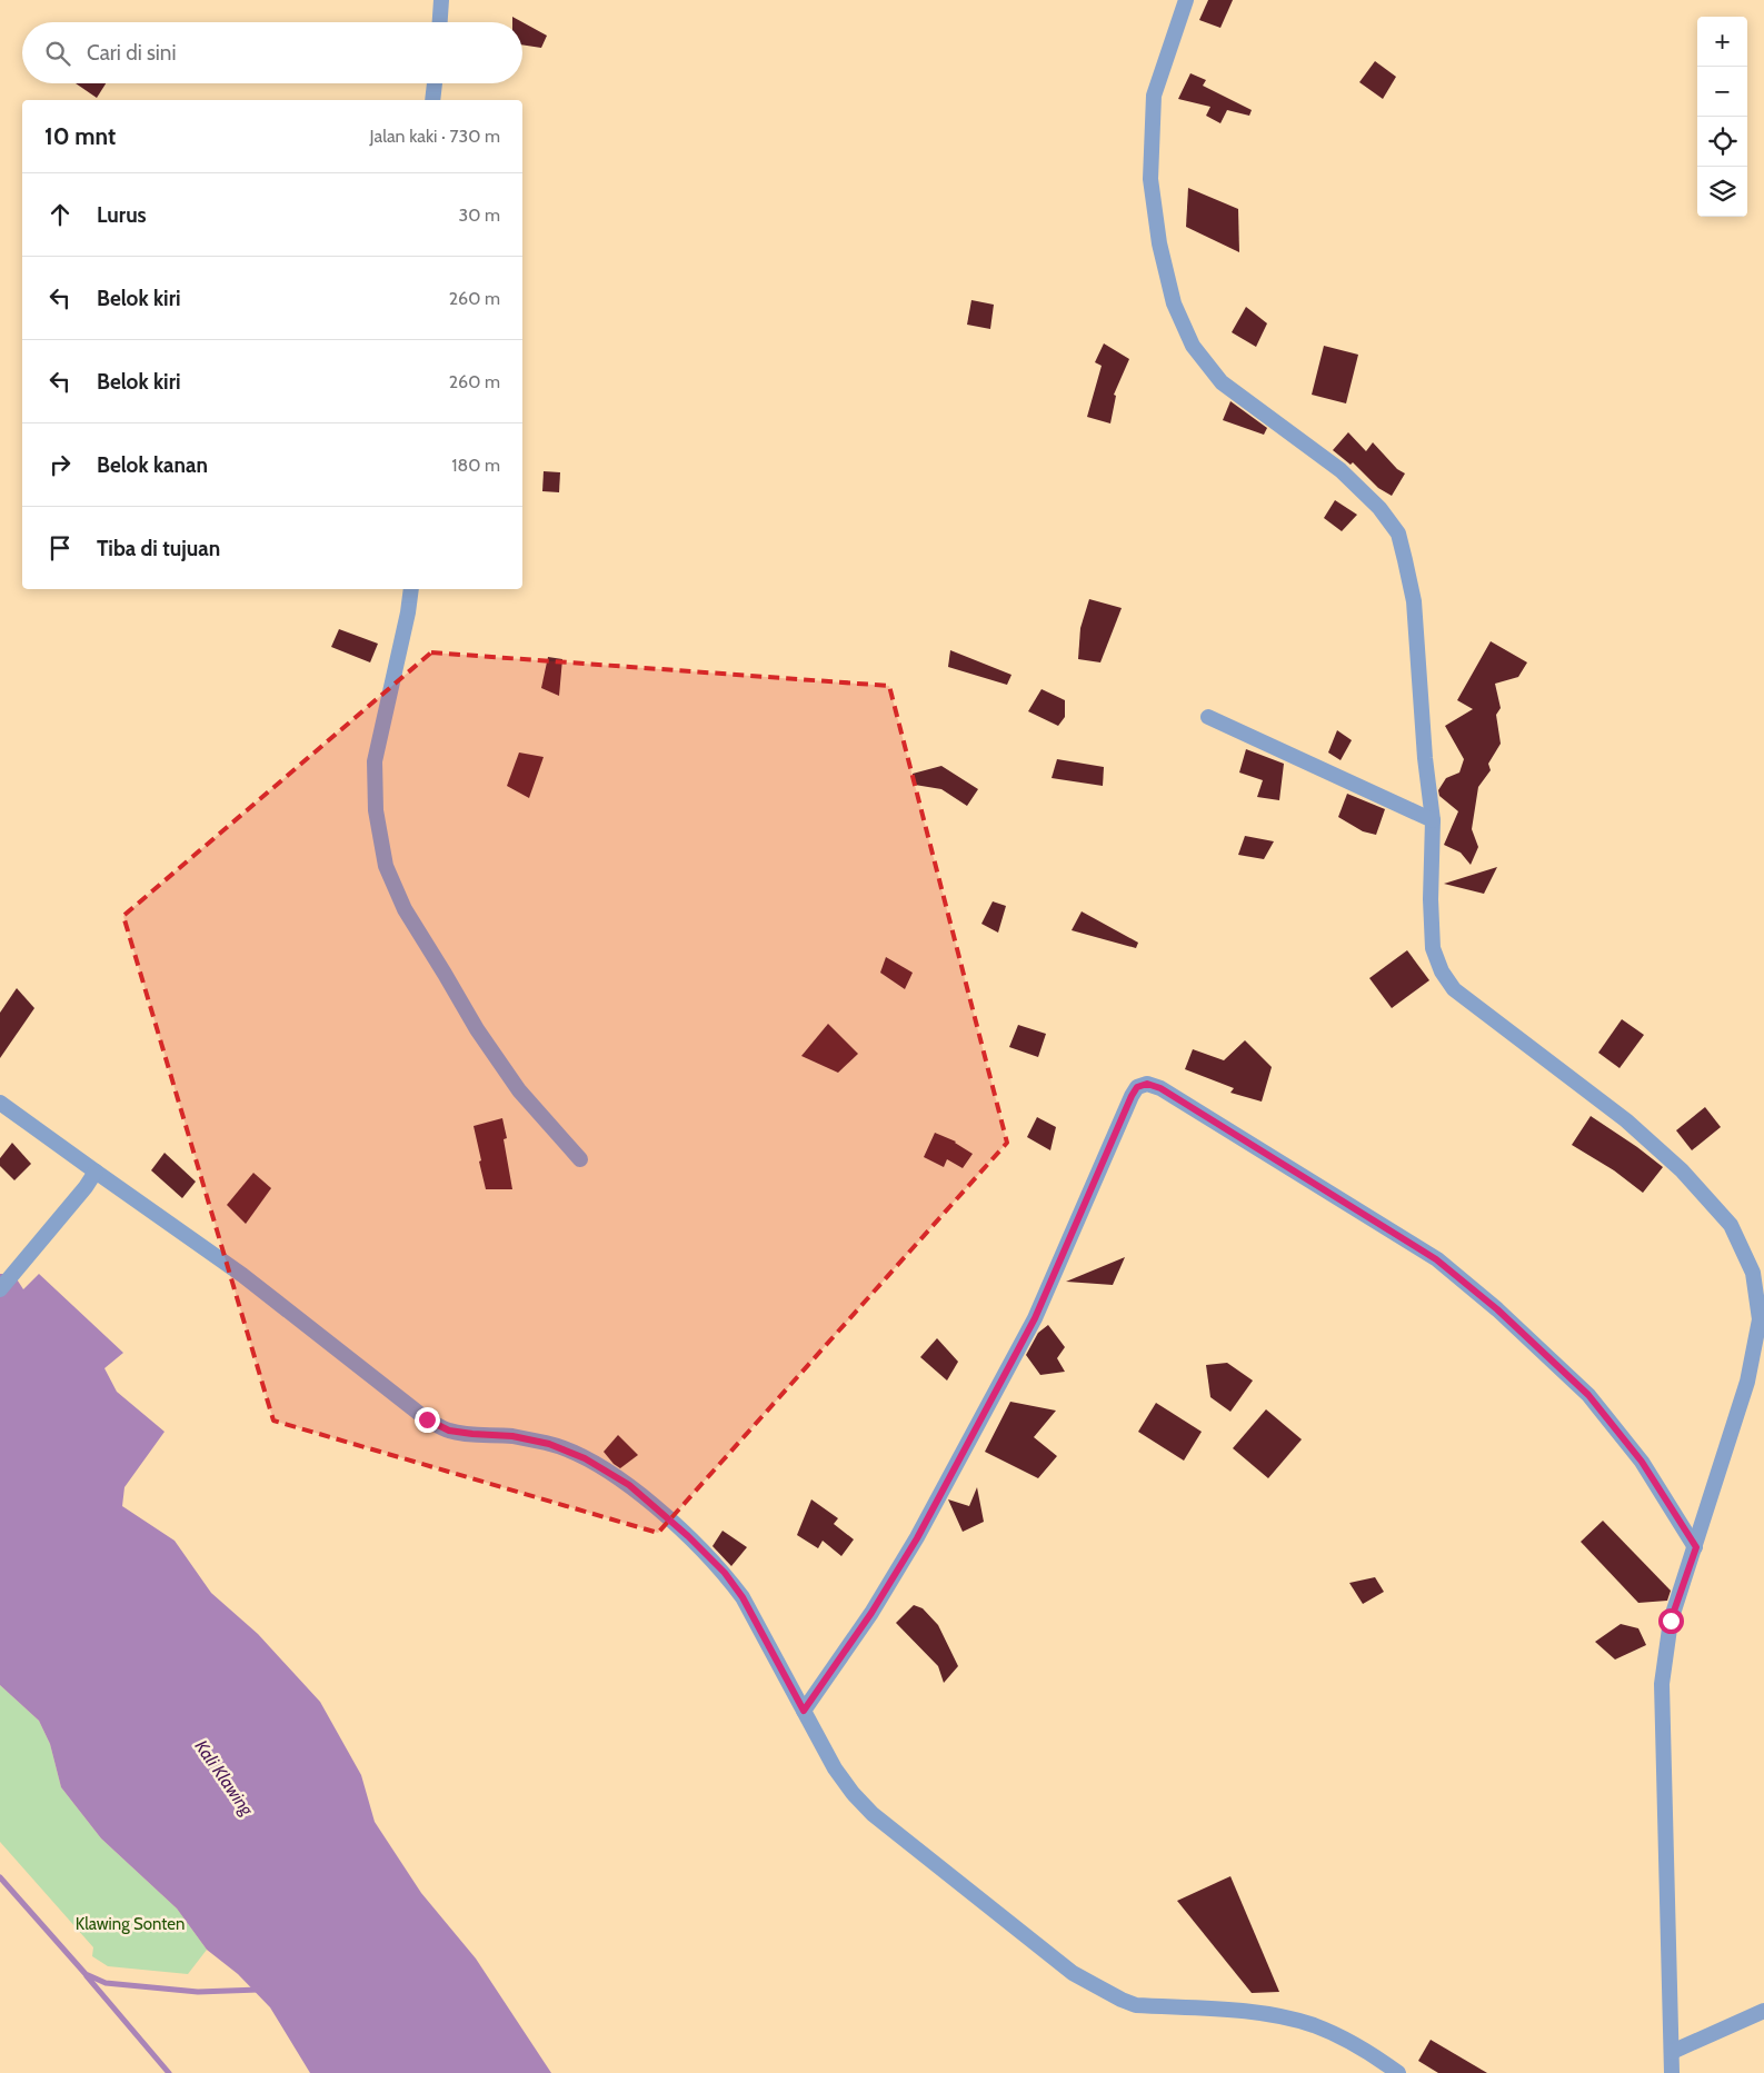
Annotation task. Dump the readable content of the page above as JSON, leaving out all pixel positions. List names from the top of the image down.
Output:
{
  "water": ["Kali Klawing"],
  "parks": ["Klawing Sonten"],
  "page": {
    "map_buttons": ["+", "−"],
    "search": "Cari di sini",
    "heading": ["10 mnt", "Jalan kaki · 730 m"],
    "list": [
      ["Lurus", "30 m"],
      ["Belok kiri", "260 m"],
      ["Belok kiri", "260 m"],
      ["Belok kanan", "180 m"],
      "Tiba di tujuan"
    ]
  }
}
